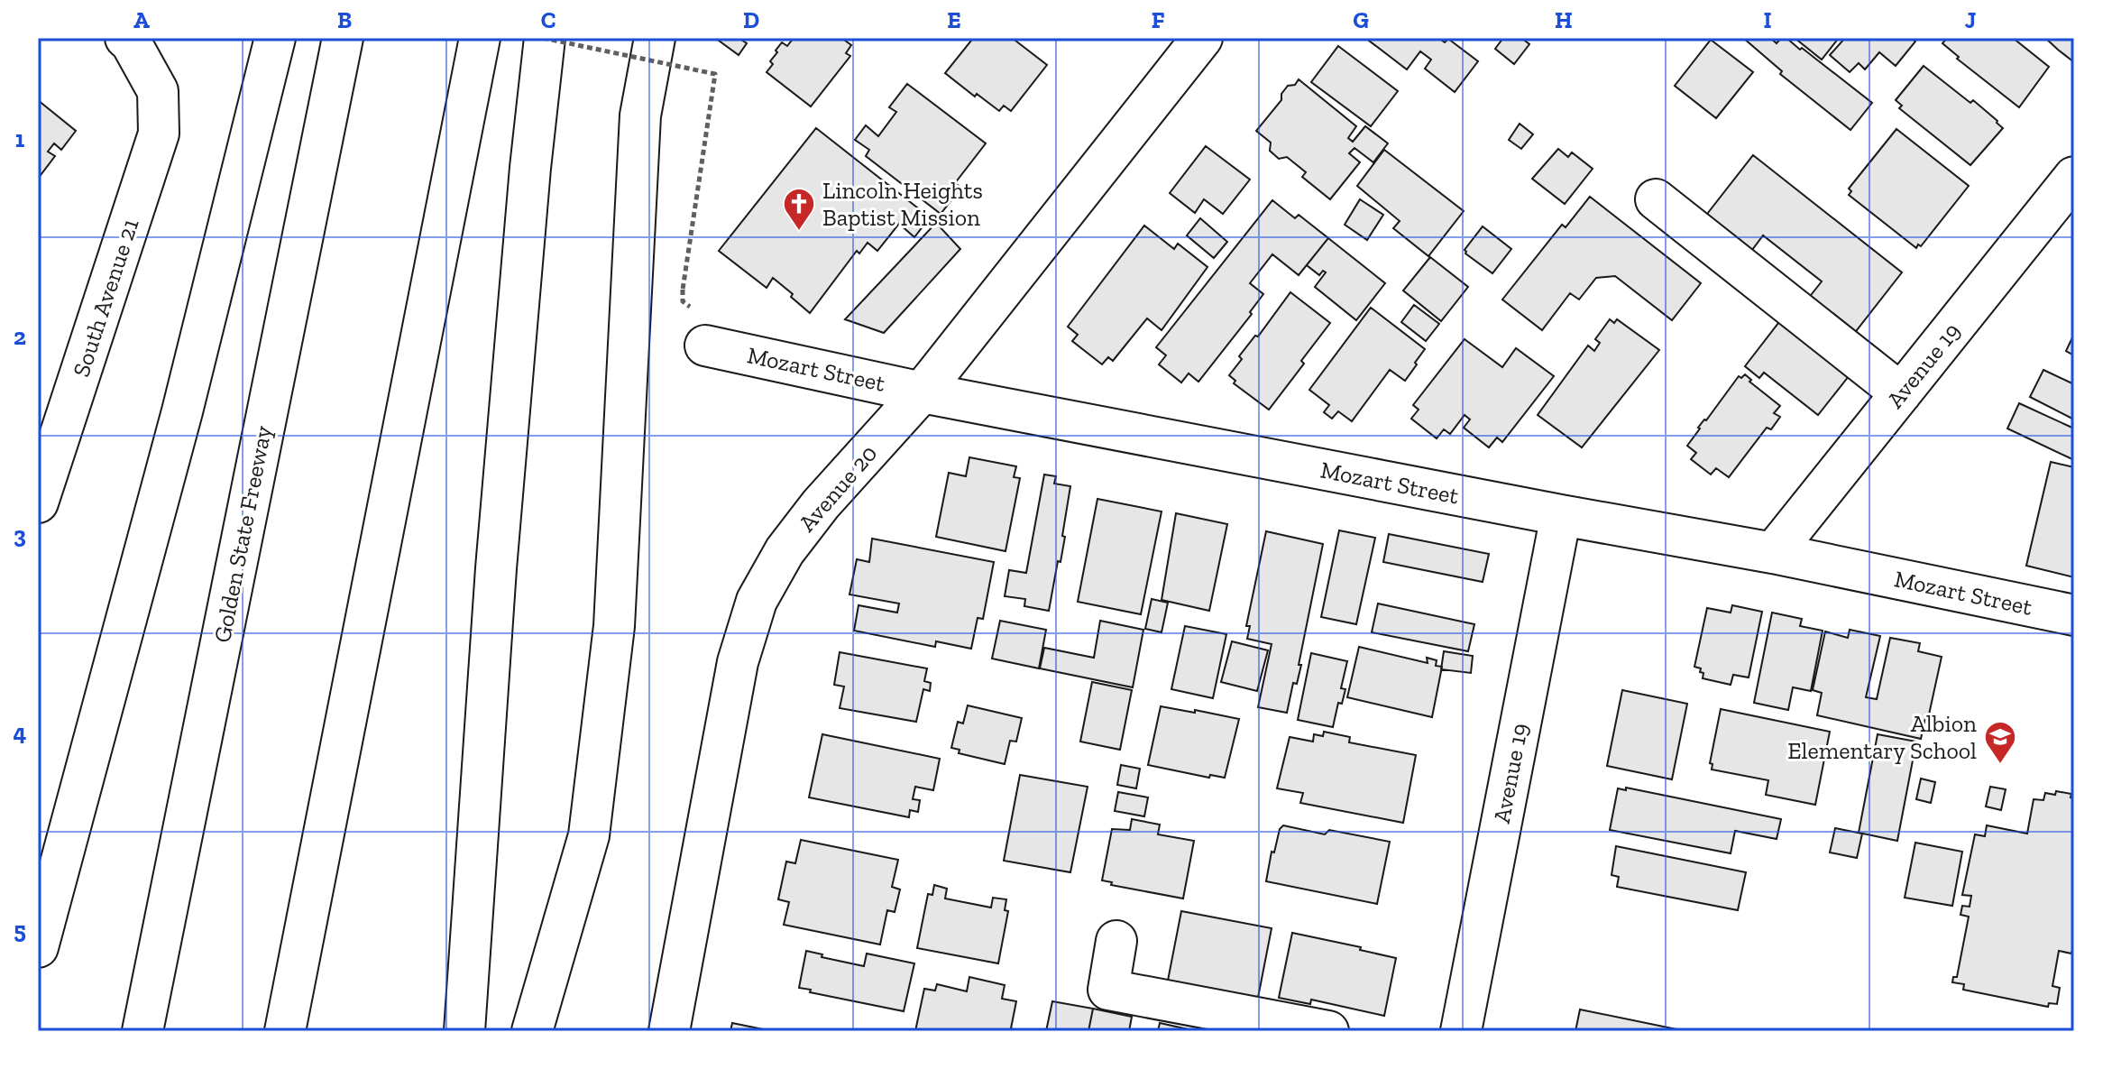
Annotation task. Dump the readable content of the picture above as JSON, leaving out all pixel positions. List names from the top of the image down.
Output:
{
  "streets": {
    "main road": [
      "South Avenue 21",
      "Avenue 19",
      "Mozart Street",
      "Avenue 20",
      "Golden State Freeway"
    ]
  },
  "crossings": [
    ["Avenue 19", "Mozart Street"],
    ["Mozart Street", "Avenue 20"]
  ],
  "places": {
    "church": ["Lincoln Heights Baptist Mission"],
    "school or university": ["Albion Elementary School"]
  },
  "grid": {
    "columns": [
      "A",
      "B",
      "C",
      "D",
      "E",
      "F",
      "G",
      "H",
      "I",
      "J"
    ],
    "rows": [
      "1",
      "2",
      "3",
      "4",
      "5"
    ]
  }
}
